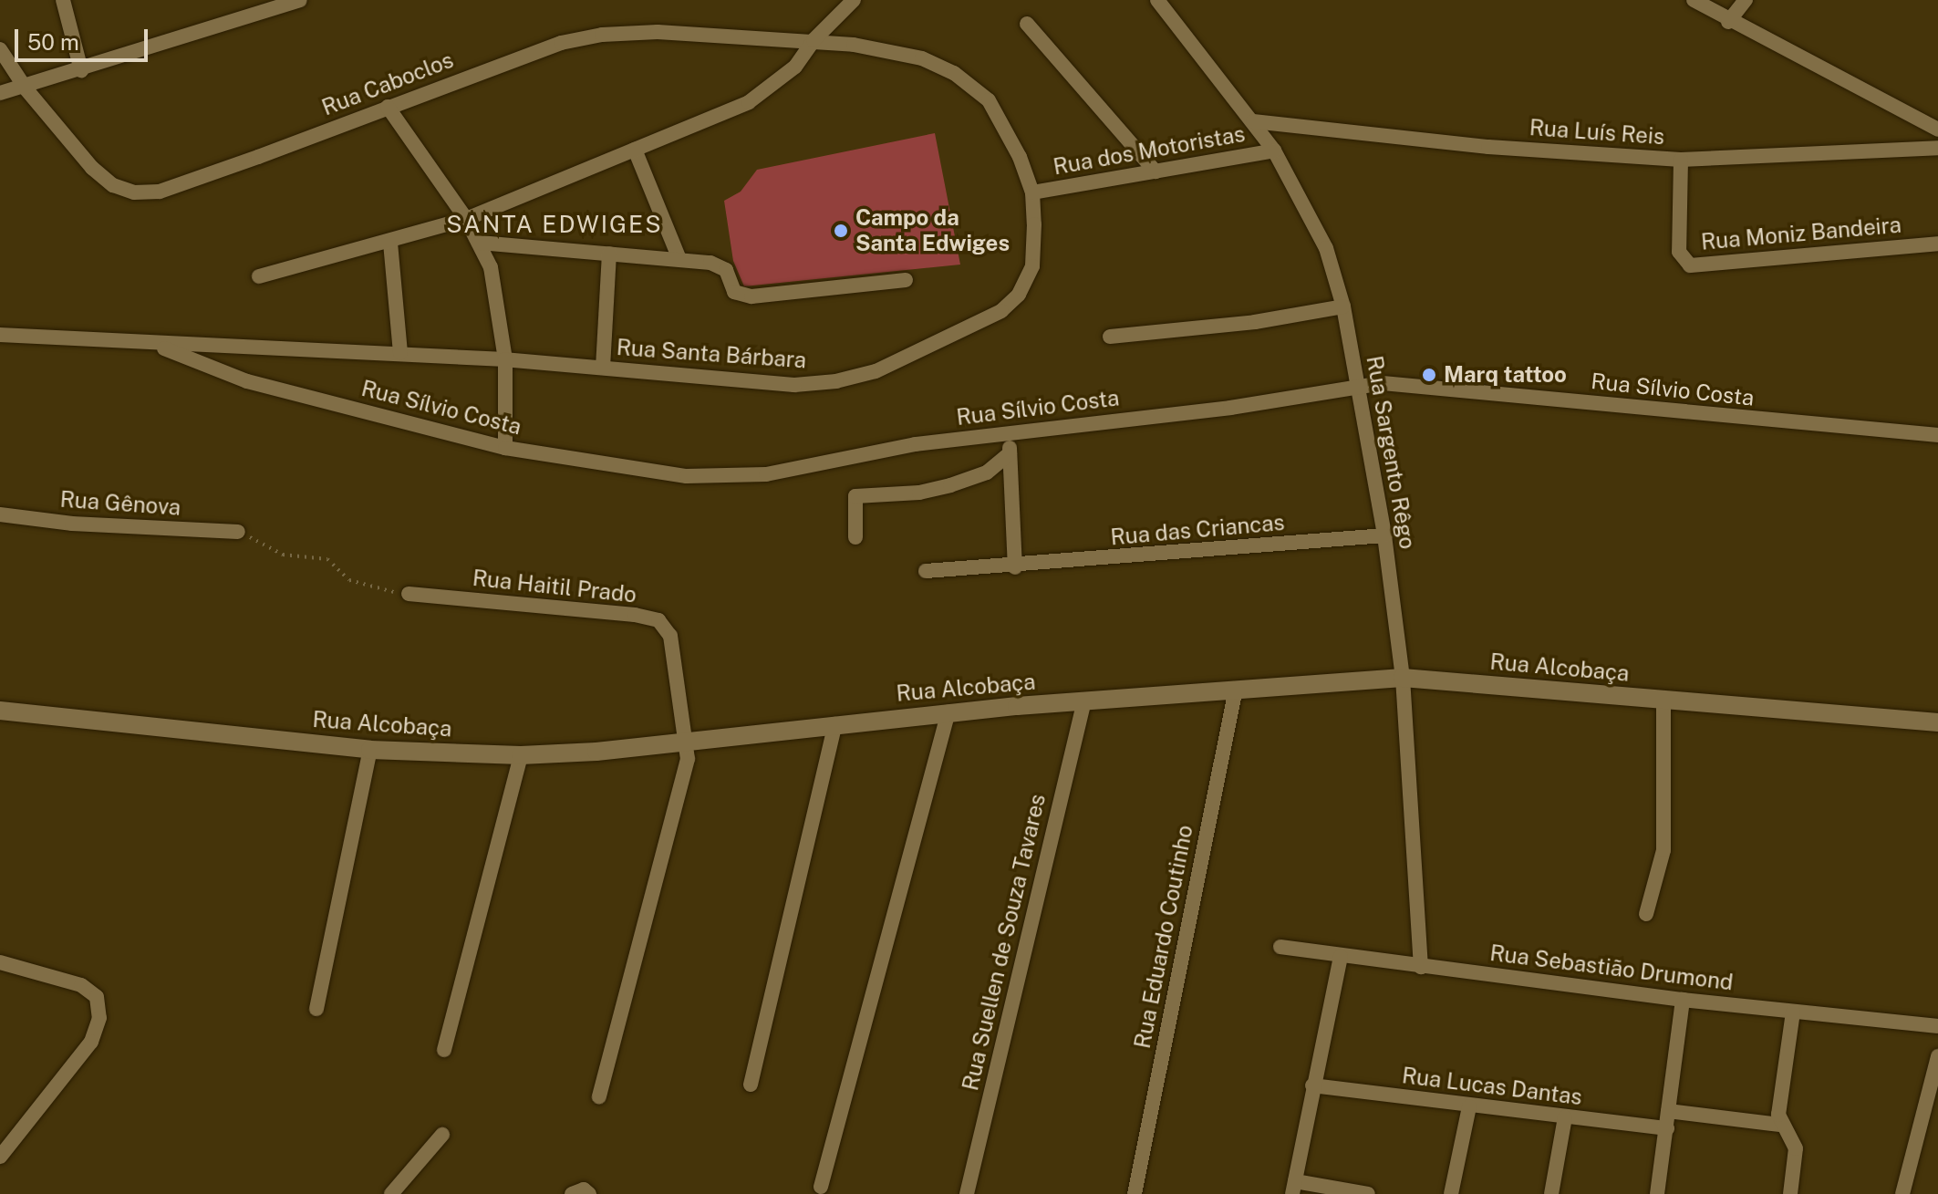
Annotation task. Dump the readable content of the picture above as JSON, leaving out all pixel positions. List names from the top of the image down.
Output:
{
  "streets": {
    "main road": ["Rua Alcobaça"],
    "street": [
      "Rua Caboclos",
      "Rua Luís Reis",
      "Rua dos Motoristas",
      "Rua Moniz Bandeira",
      "Rua Santa Bárbara",
      "Rua Sílvio Costa",
      "Rua Sargento Rêgo",
      "Rua Gênova",
      "Rua das Criancas",
      "Rua Haitil Prado",
      "Rua Eduardo Coutinho",
      "Rua Suellen de Souza Tavares",
      "Rua Sebastião Drumond",
      "Rua Lucas Dantas"
    ]
  },
  "crossings": [
    ["Rua Caboclos", "Rua Santa Bárbara"],
    ["Rua Luís Reis", "Rua Moniz Bandeira"],
    ["Rua Luís Reis", "Rua Sargento Rêgo"],
    ["Rua dos Motoristas", "Rua Santa Bárbara"],
    ["Rua dos Motoristas", "Rua Sargento Rêgo"],
    ["Rua Santa Bárbara", "Rua Sílvio Costa"],
    ["Rua Sílvio Costa", "Rua Sargento Rêgo"],
    ["Rua Sargento Rêgo", "Rua das Criancas"],
    ["Rua Sargento Rêgo", "Rua Alcobaça"],
    ["Rua Sargento Rêgo", "Rua Sebastião Drumond"],
    ["Rua Haitil Prado", "Rua Alcobaça"],
    ["Rua Alcobaça", "Rua Eduardo Coutinho"],
    ["Rua Alcobaça", "Rua Suellen de Souza Tavares"]
  ],
  "districts": ["SANTA EDWIGES"],
  "places": ["Campo da Santa Edwiges", "Marq tattoo"],
  "scale_bar": "50 m"
}
